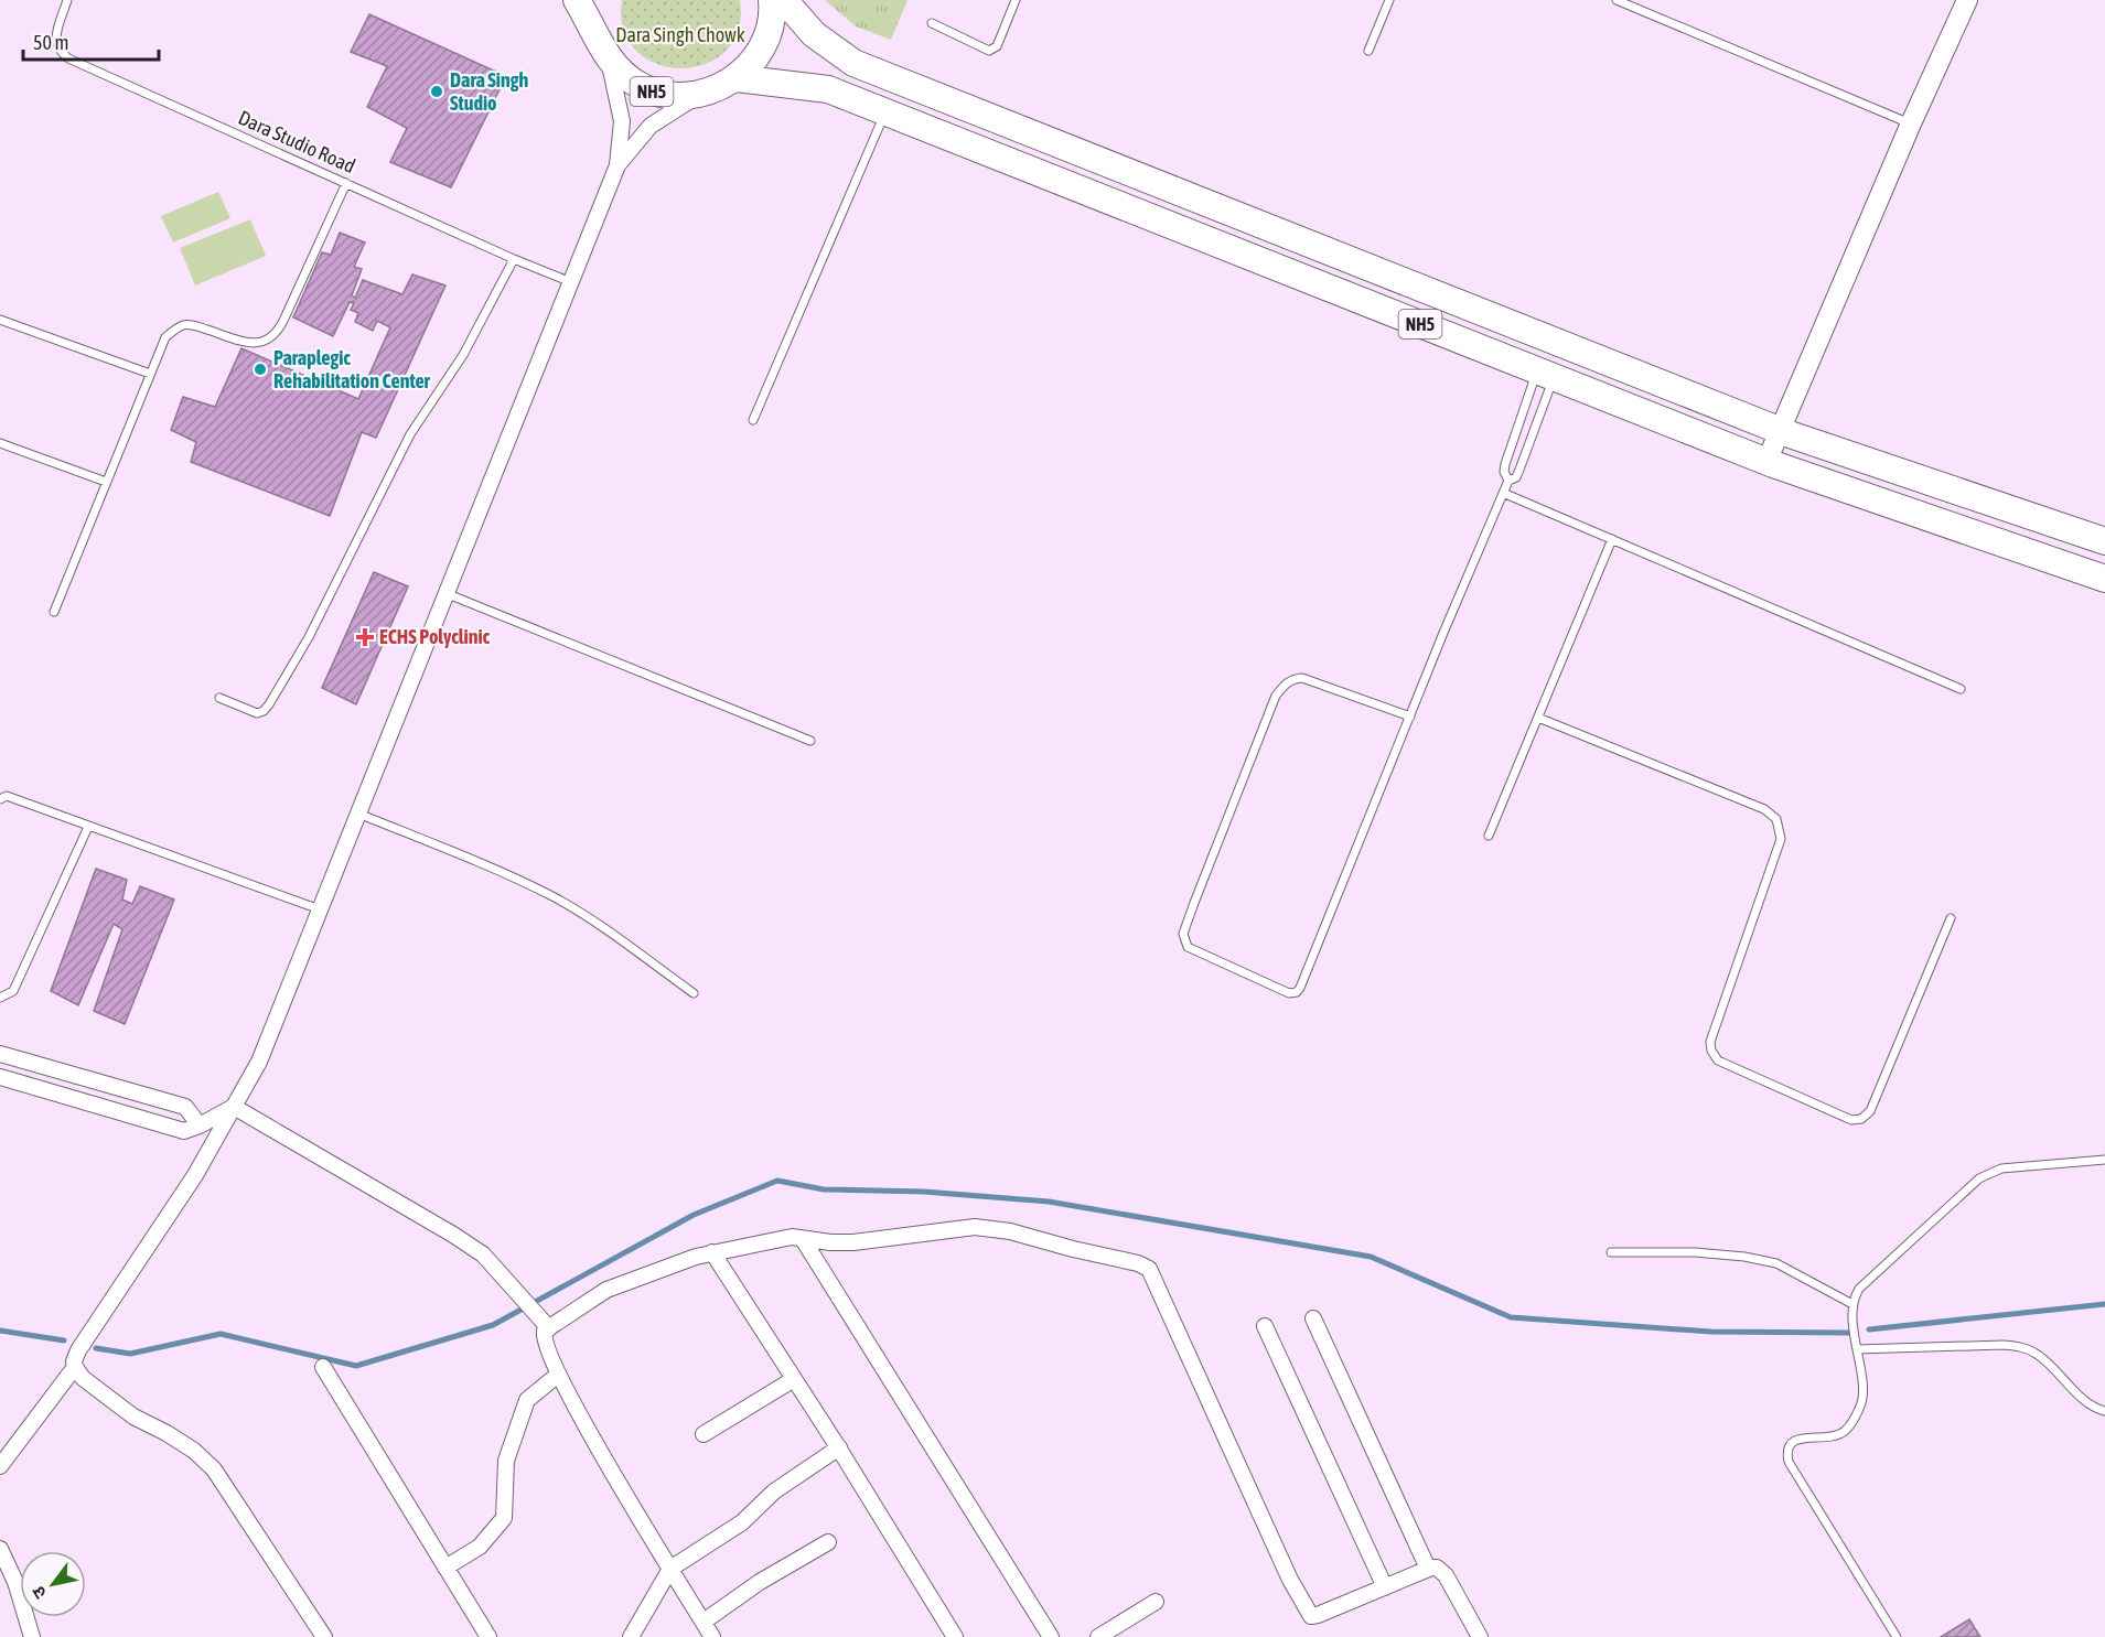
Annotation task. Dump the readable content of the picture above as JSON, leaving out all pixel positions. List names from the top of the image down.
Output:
{
  "streets": {
    "highway": ["NH5"],
    "lane": ["Dara Studio Road"]
  },
  "parks": ["Dara Singh Chowk"],
  "places": {
    "other": ["Dara Singh Studio", "Paraplegic Rehabilitation Center"],
    "health": ["ECHS Polyclinic"]
  },
  "scale_bar": "50 m",
  "north": "bottom left"
}
